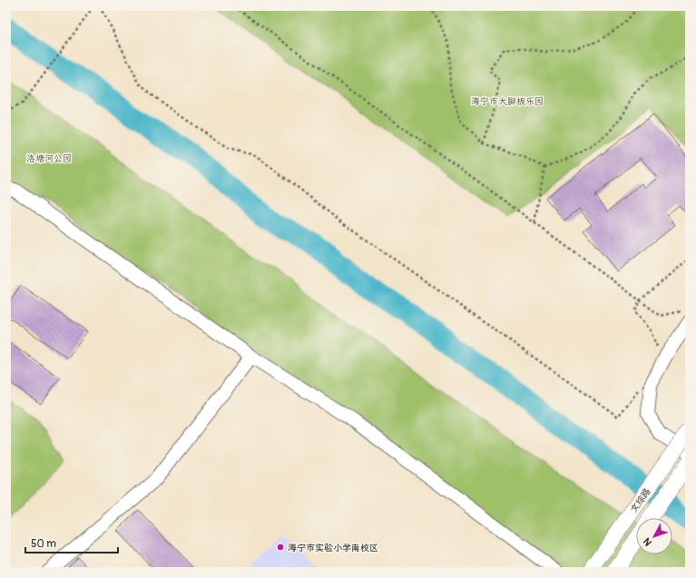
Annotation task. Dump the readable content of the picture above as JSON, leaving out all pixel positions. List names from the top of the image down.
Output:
{
  "streets": {
    "main road": ["文综路"]
  },
  "parks": ["海宁市大脚板乐园", "洛塘河公园"],
  "places": ["海宁市实验小学南校区"],
  "scale_bar": "50 m",
  "north": "bottom left"
}
